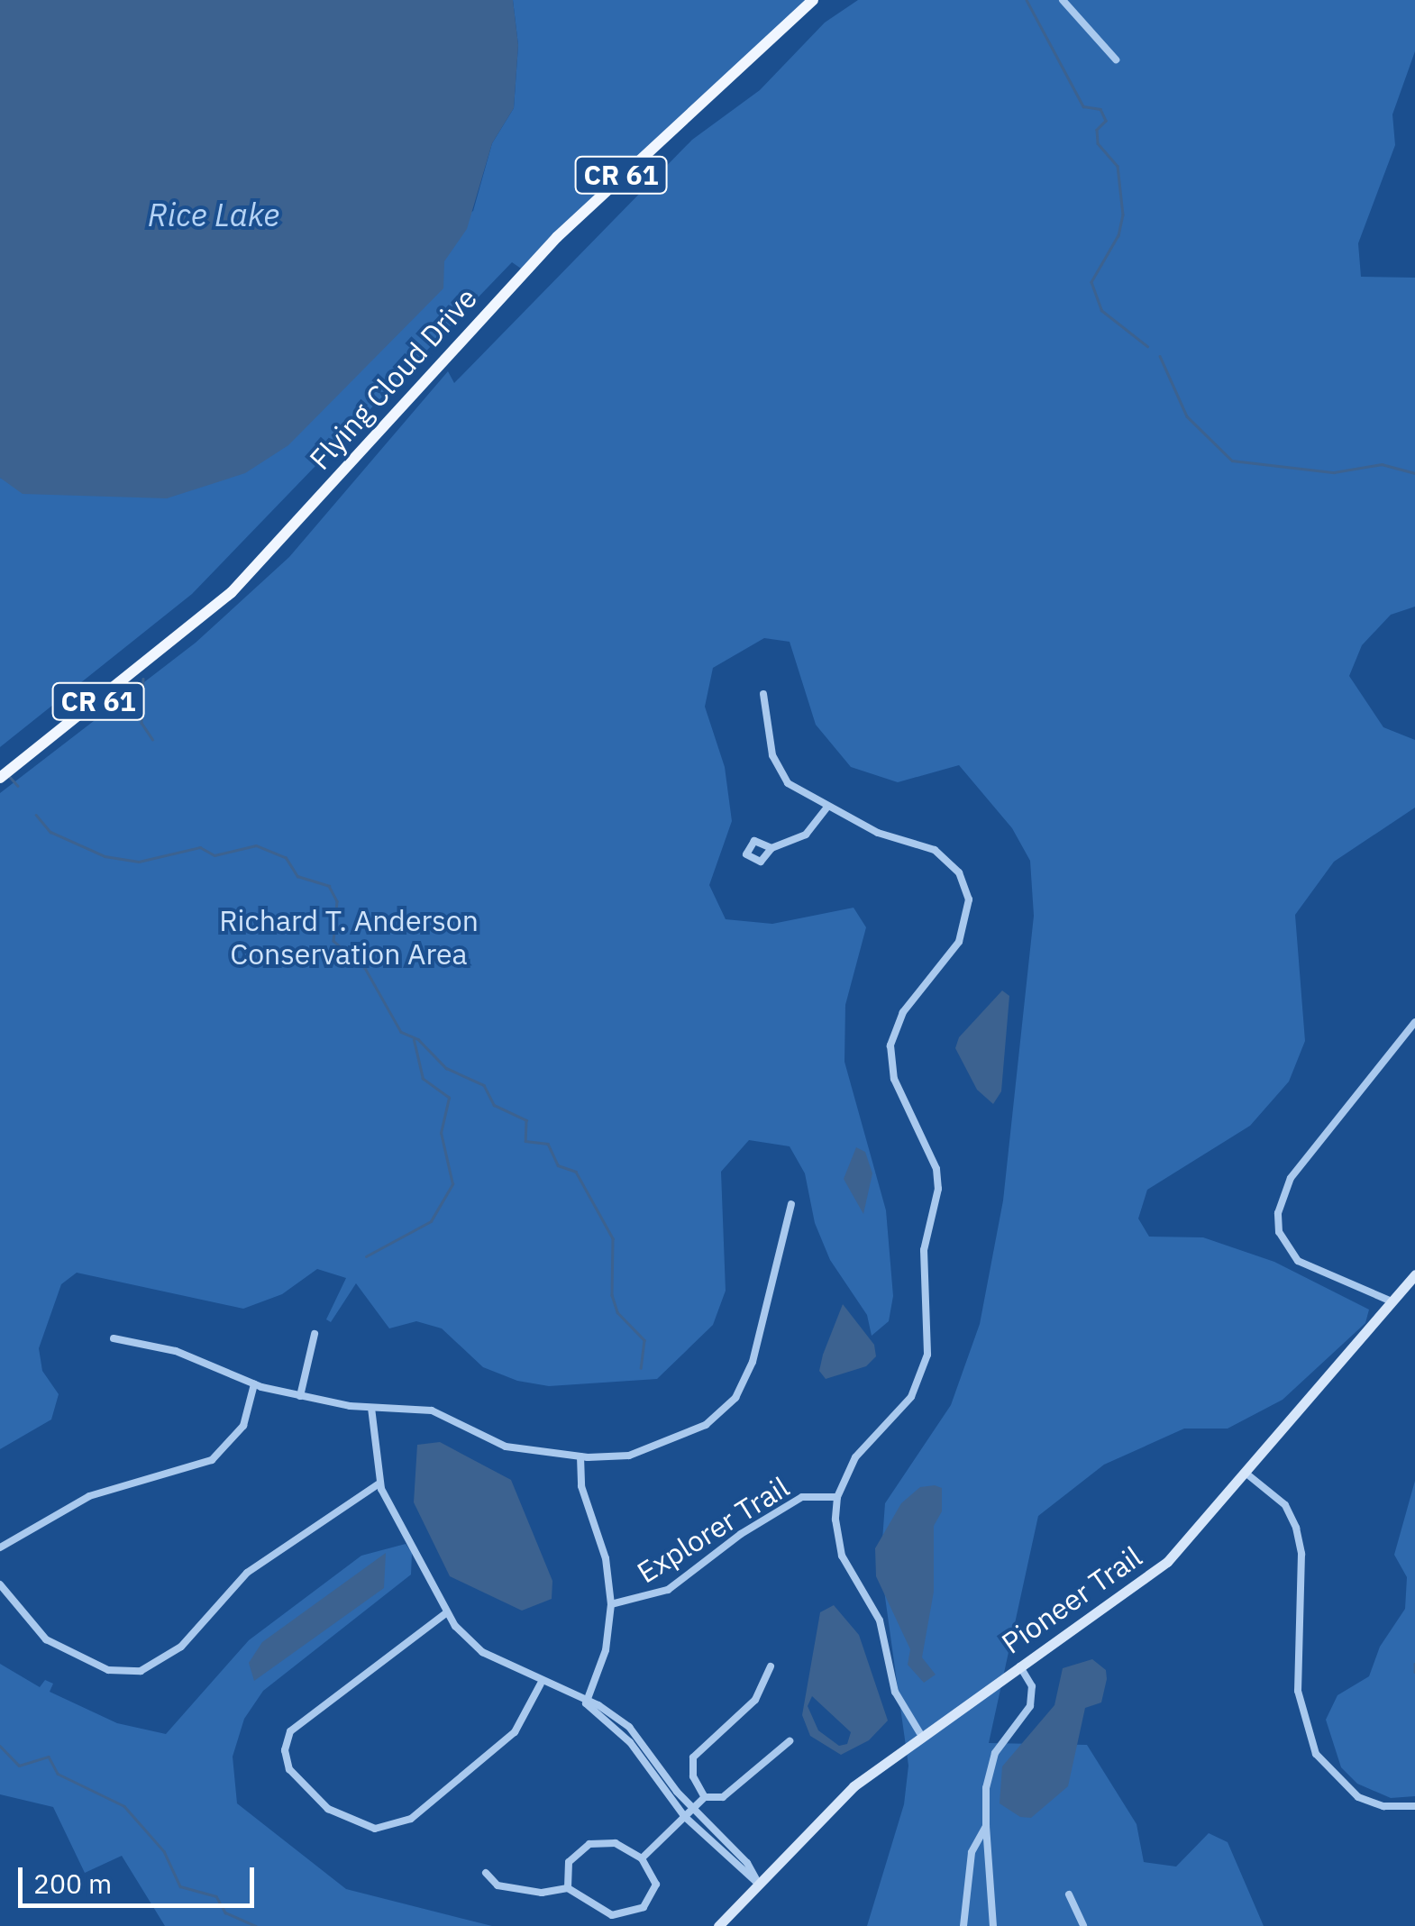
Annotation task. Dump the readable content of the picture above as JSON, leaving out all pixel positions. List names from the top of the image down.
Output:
{
  "streets": {
    "main road": ["CR 61", "Flying Cloud Drive", "Pioneer Trail"],
    "street": ["Explorer Trail"]
  },
  "water": ["Rice Lake"],
  "parks": ["Richard T. Anderson Conservation Area"],
  "scale_bar": "200 m"
}
